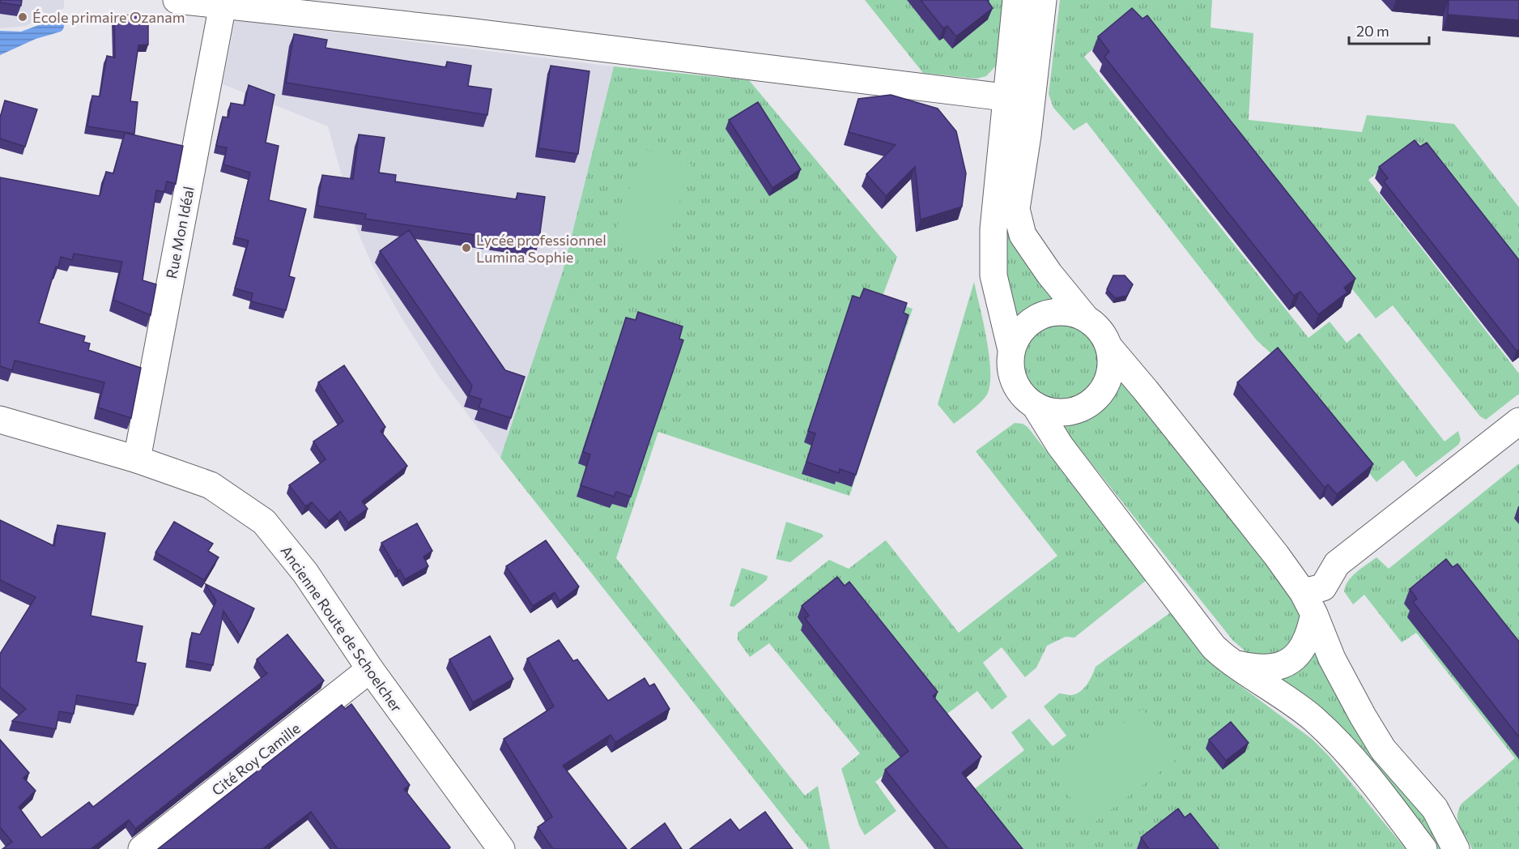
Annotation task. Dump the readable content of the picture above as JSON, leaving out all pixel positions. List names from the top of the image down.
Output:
{
  "streets": {
    "street": ["Rue Mon Idéal", "Ancienne Route de Schoelcher", "Cité Roy Camille"]
  },
  "crossings": [
    ["Rue Mon Idéal", "Ancienne Route de Schoelcher"],
    ["Ancienne Route de Schoelcher", "Cité Roy Camille"]
  ],
  "places": ["École primaire Ozanam", "Lycée professionnel Lumina Sophie"],
  "scale_bar": "20 m"
}
